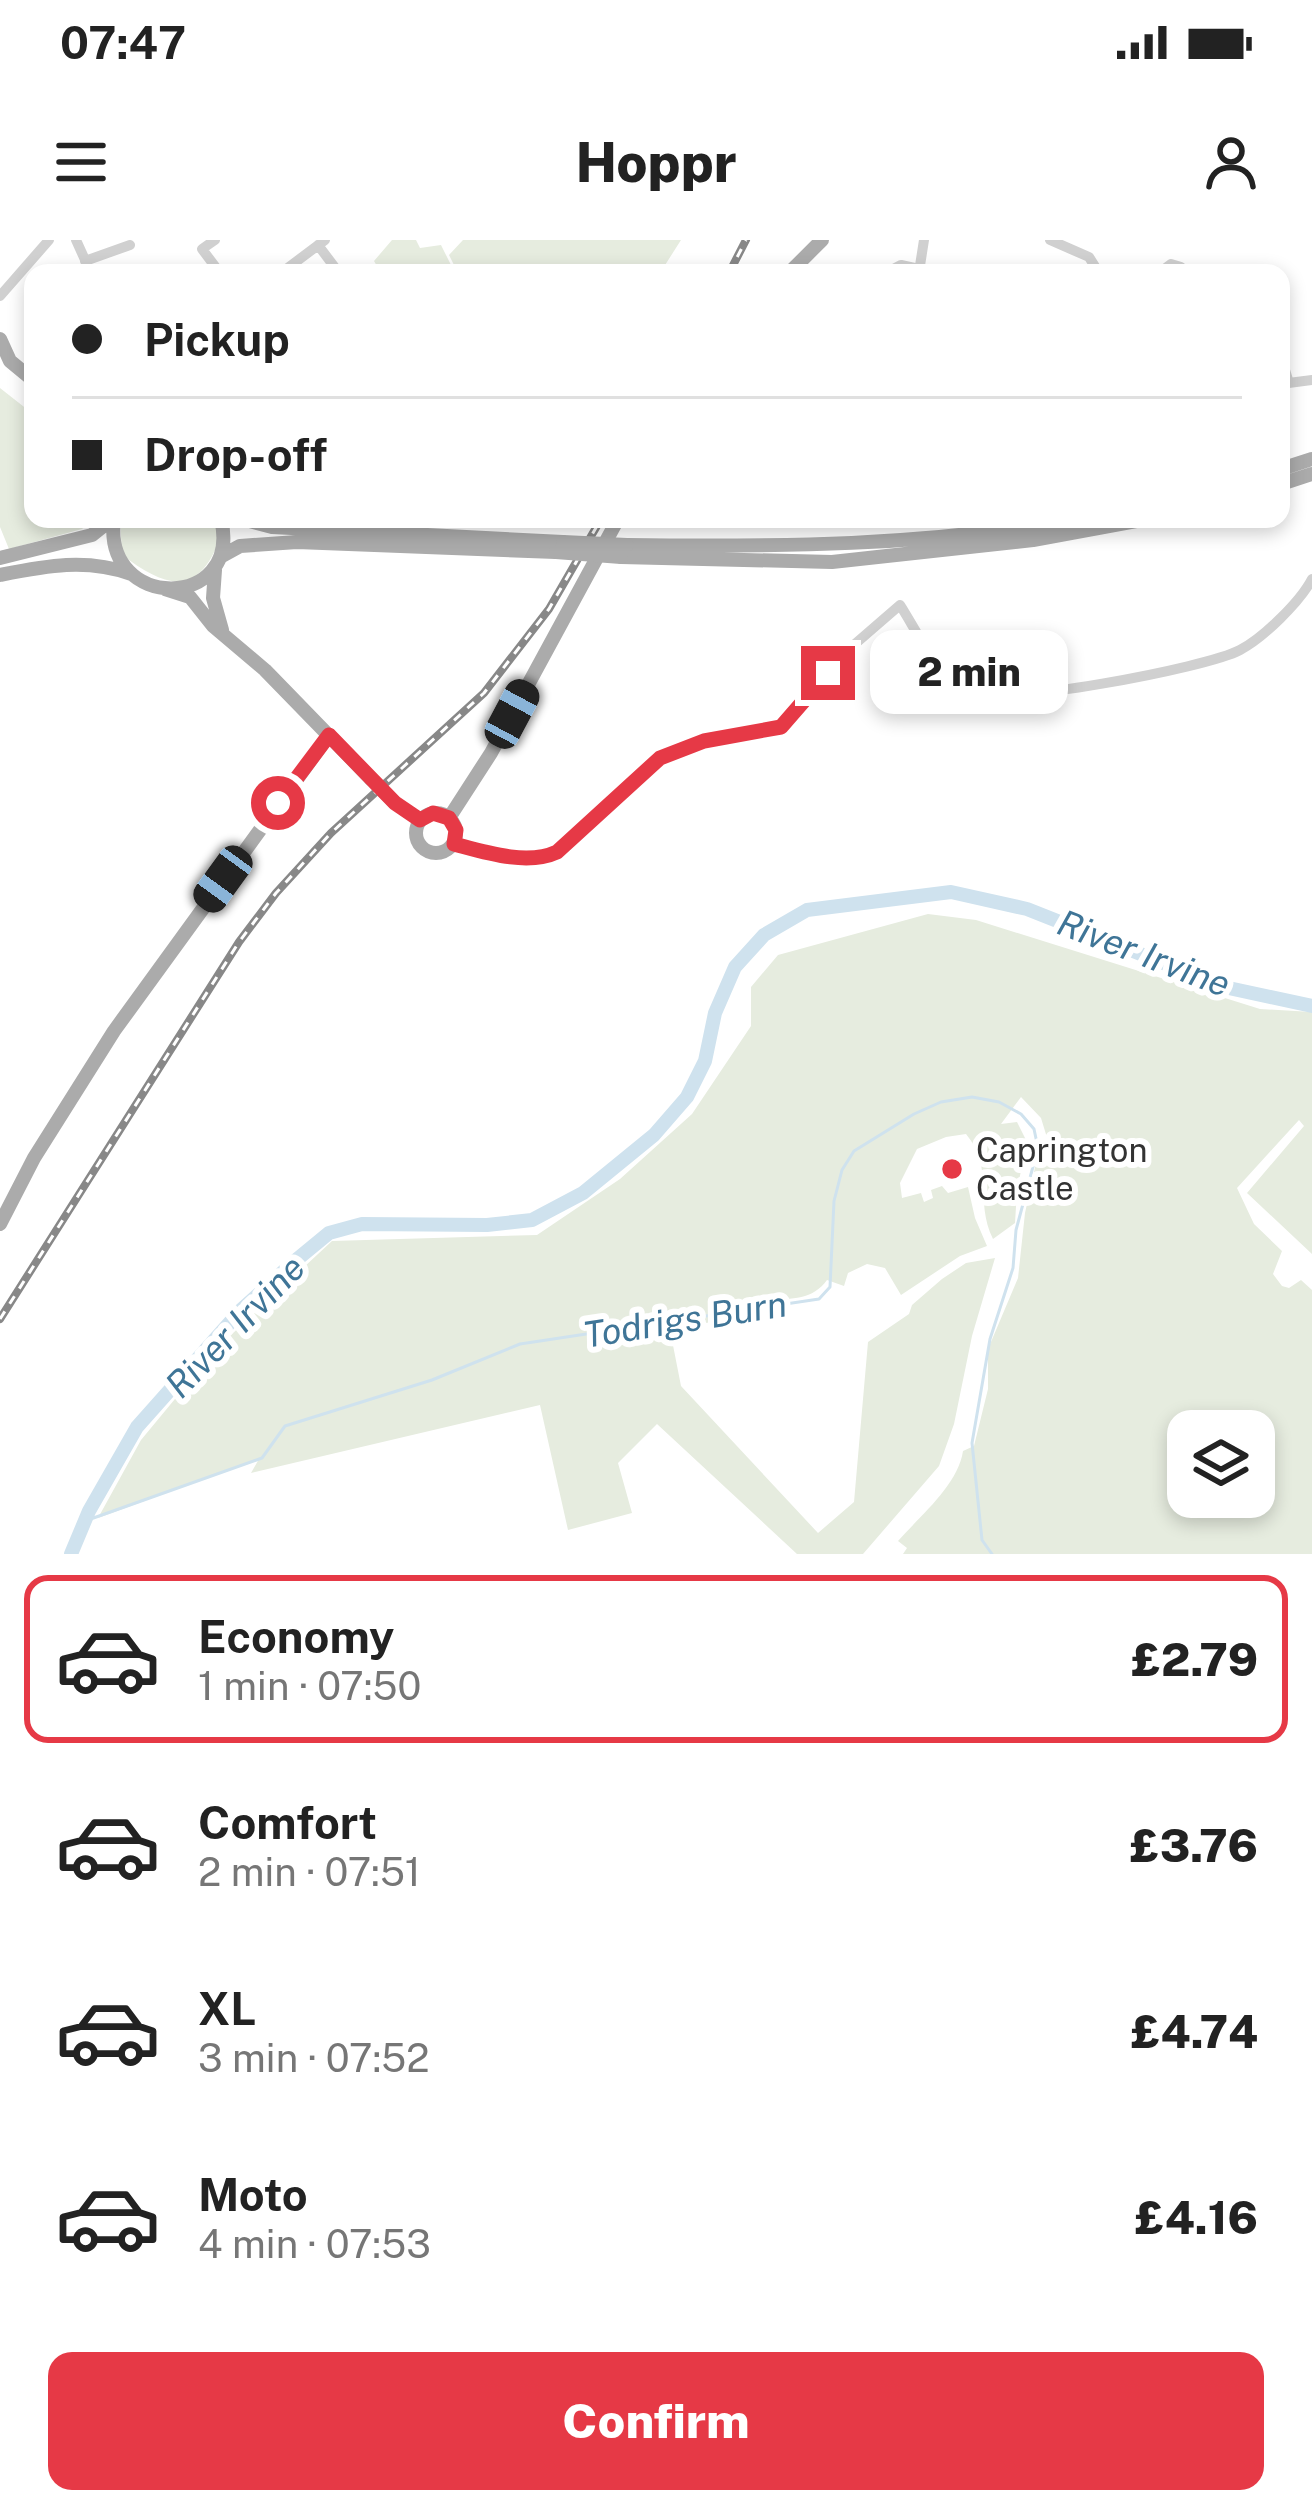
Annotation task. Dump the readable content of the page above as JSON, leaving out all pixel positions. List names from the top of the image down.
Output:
{
  "water": ["River Irvine", "Todrigs Burn"],
  "places": ["Caprington Castle"],
  "page": {
    "status": "07:47",
    "header": "Hoppr",
    "banner": ["Pickup", "Drop-off"],
    "bubble": "2 min",
    "list": [
      {
        "name": "Economy",
        "note": "1 min · 07:50",
        "value": "£2.79"
      },
      {
        "name": "Comfort",
        "note": "2 min · 07:51",
        "value": "£3.76"
      },
      {
        "name": "XL",
        "note": "3 min · 07:52",
        "value": "£4.74"
      },
      {
        "name": "Moto",
        "note": "4 min · 07:53",
        "value": "£4.16"
      }
    ],
    "buttons": "Confirm"
  }
}
